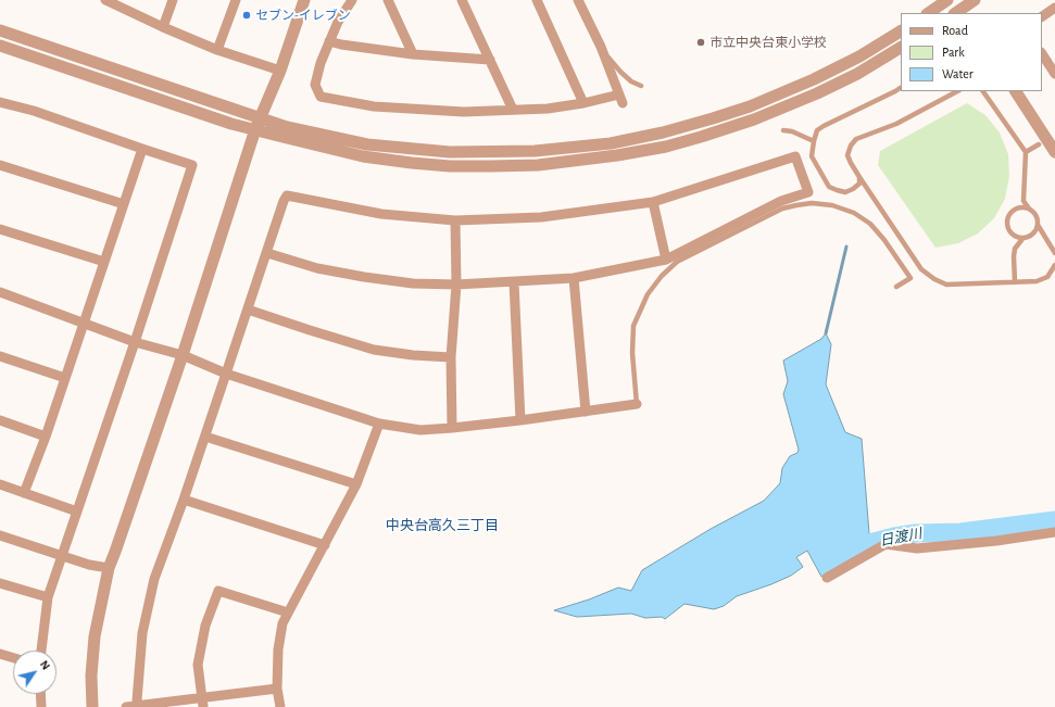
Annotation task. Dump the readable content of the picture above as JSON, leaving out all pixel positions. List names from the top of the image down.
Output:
{
  "districts": ["中央台高久三丁目"],
  "water": ["日渡川"],
  "places": ["セブン-イレブン", "市立中央台東小学校"],
  "legend": ["Road", "Park", "Water"],
  "north": "top right"
}
